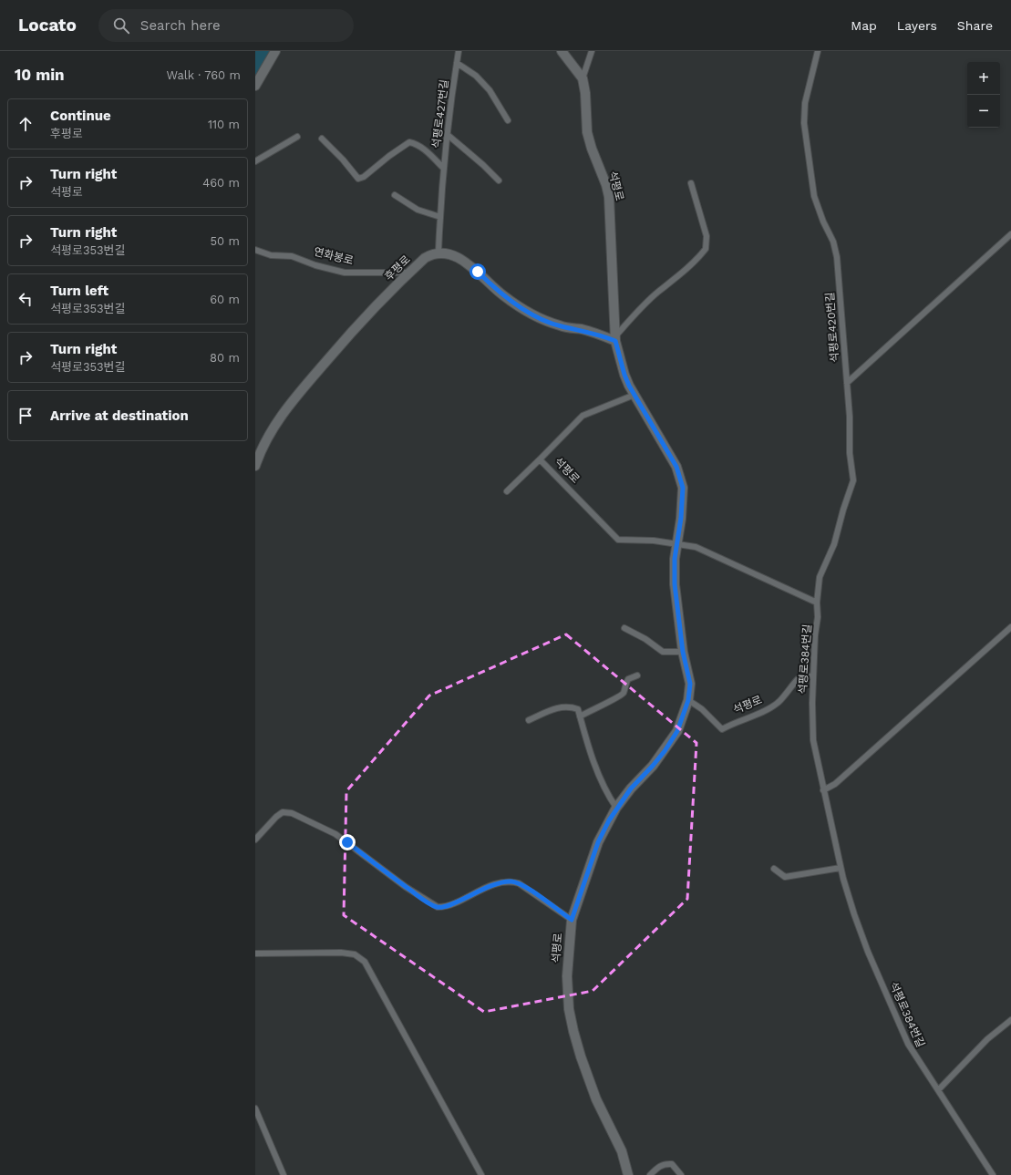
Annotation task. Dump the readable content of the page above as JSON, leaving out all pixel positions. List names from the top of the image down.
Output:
{
  "streets": {
    "street": ["석평로", "후평로"],
    "lane": [
      "석평로427번길",
      "연화봉로",
      "석평로420번길",
      "석평로384번길"
    ]
  },
  "crossings": [
    ["석평로427번길", "후평로"],
    ["석평로", "석평로384번길"],
    ["연화봉로", "후평로"],
    ["석평로420번길", "석평로384번길"]
  ],
  "page": {
    "header": "Locato",
    "search": "Search here",
    "nav": ["Map", "Layers", "Share"],
    "heading": ["10 min", "Walk · 760 m"],
    "map_buttons": ["+", "−"],
    "list": [
      ["Continue", "후평로", "110 m"],
      ["Turn right", "석평로", "460 m"],
      ["Turn right", "석평로353번길", "50 m"],
      ["Turn left", "석평로353번길", "60 m"],
      ["Turn right", "석평로353번길", "80 m"],
      "Arrive at destination"
    ]
  }
}
